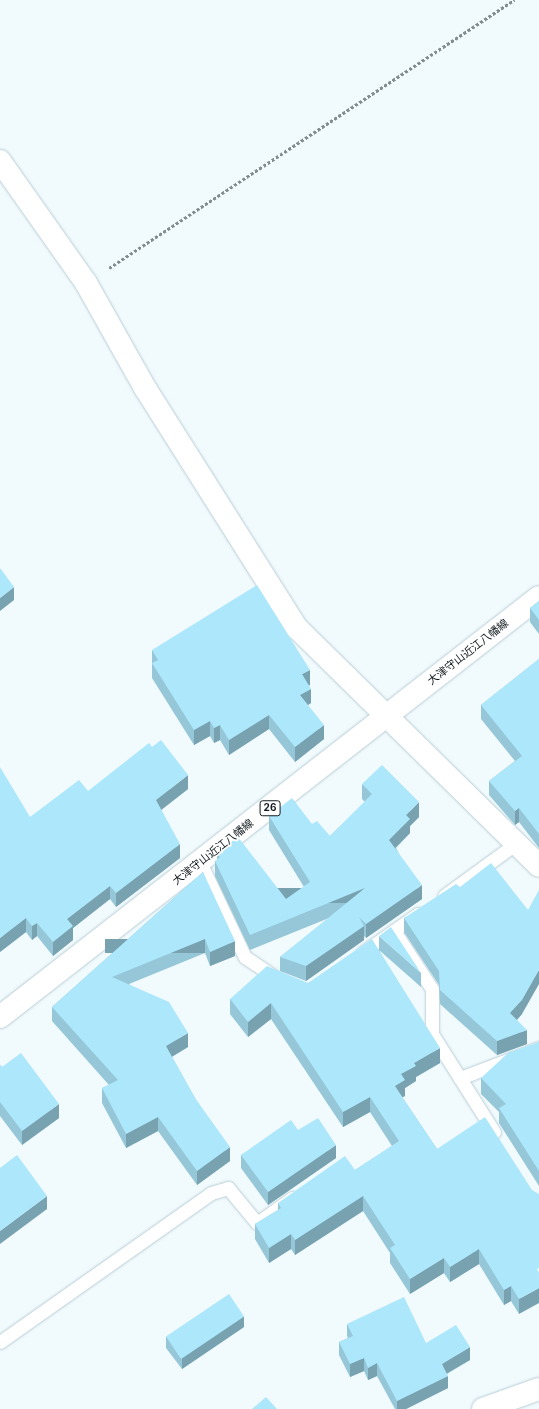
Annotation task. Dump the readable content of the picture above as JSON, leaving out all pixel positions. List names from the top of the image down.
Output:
{
  "streets": {
    "street": ["大津守山近江八幡線", "26"]
  }
}
